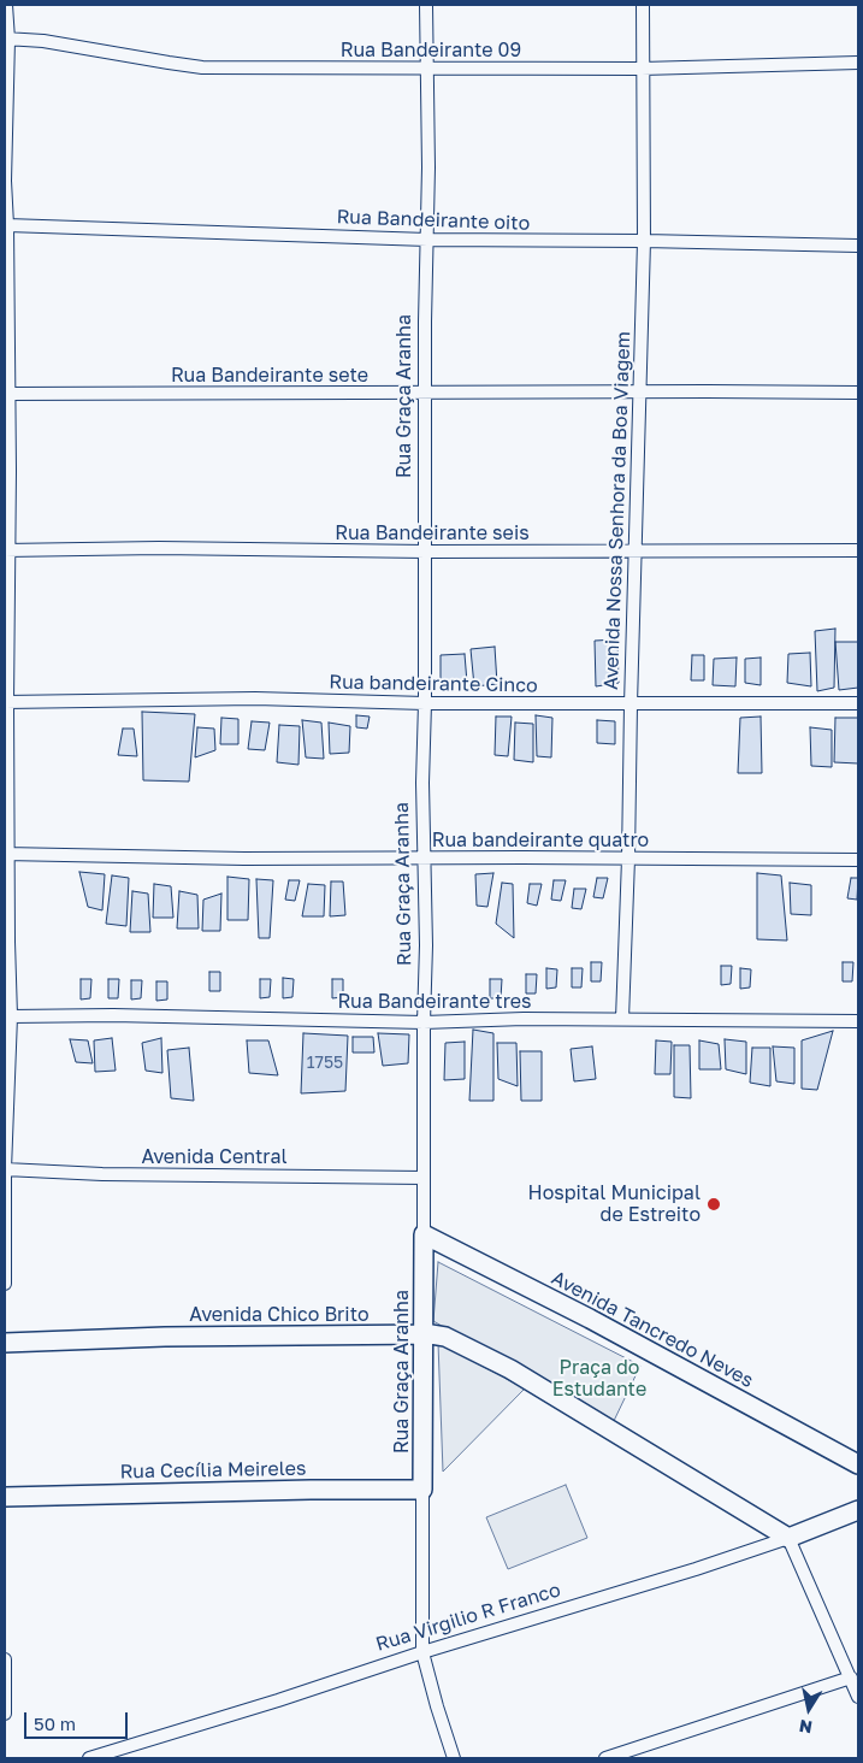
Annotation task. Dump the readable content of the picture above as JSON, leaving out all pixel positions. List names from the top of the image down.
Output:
{
  "streets": {
    "main road": [
      "Rua Graça Aranha",
      "Avenida Chico Brito",
      "Avenida Tancredo Neves",
      "Rua Cecília Meireles",
      "Rua Virgilio R Franco"
    ],
    "street": [
      "Rua Bandeirante 09",
      "Rua Bandeirante oito",
      "Rua Bandeirante sete",
      "Avenida Nossa Senhora da Boa Viagem",
      "Rua Bandeirante seis",
      "Rua bandeirante Cinco",
      "Rua bandeirante quatro",
      "Rua Bandeirante tres",
      "Avenida Central"
    ]
  },
  "crossings": [
    ["Rua Bandeirante 09", "Rua Graça Aranha"],
    ["Rua Bandeirante 09", "Avenida Nossa Senhora da Boa Viagem"],
    ["Rua Bandeirante oito", "Rua Graça Aranha"],
    ["Rua Bandeirante oito", "Avenida Nossa Senhora da Boa Viagem"],
    ["Rua Bandeirante sete", "Rua Graça Aranha"],
    ["Rua Bandeirante sete", "Avenida Nossa Senhora da Boa Viagem"],
    ["Rua Graça Aranha", "Rua Bandeirante seis"],
    ["Rua Graça Aranha", "Rua bandeirante Cinco"],
    ["Rua Graça Aranha", "Rua bandeirante quatro"],
    ["Rua Graça Aranha", "Rua Bandeirante tres"],
    ["Rua Graça Aranha", "Avenida Central"],
    ["Rua Graça Aranha", "Avenida Chico Brito"],
    ["Rua Graça Aranha", "Avenida Tancredo Neves"],
    ["Rua Graça Aranha", "Rua Cecília Meireles"],
    ["Rua Graça Aranha", "Rua Virgilio R Franco"],
    ["Avenida Nossa Senhora da Boa Viagem", "Rua Bandeirante seis"],
    ["Avenida Nossa Senhora da Boa Viagem", "Rua bandeirante Cinco"],
    ["Avenida Nossa Senhora da Boa Viagem", "Rua bandeirante quatro"],
    ["Avenida Nossa Senhora da Boa Viagem", "Rua Bandeirante tres"],
    ["Avenida Chico Brito", "Rua Virgilio R Franco"]
  ],
  "parks": ["Praça do Estudante"],
  "places": ["Hospital Municipal de Estreito"],
  "house_numbers": ["1755"],
  "scale_bar": "50 m",
  "north": "bottom"
}
